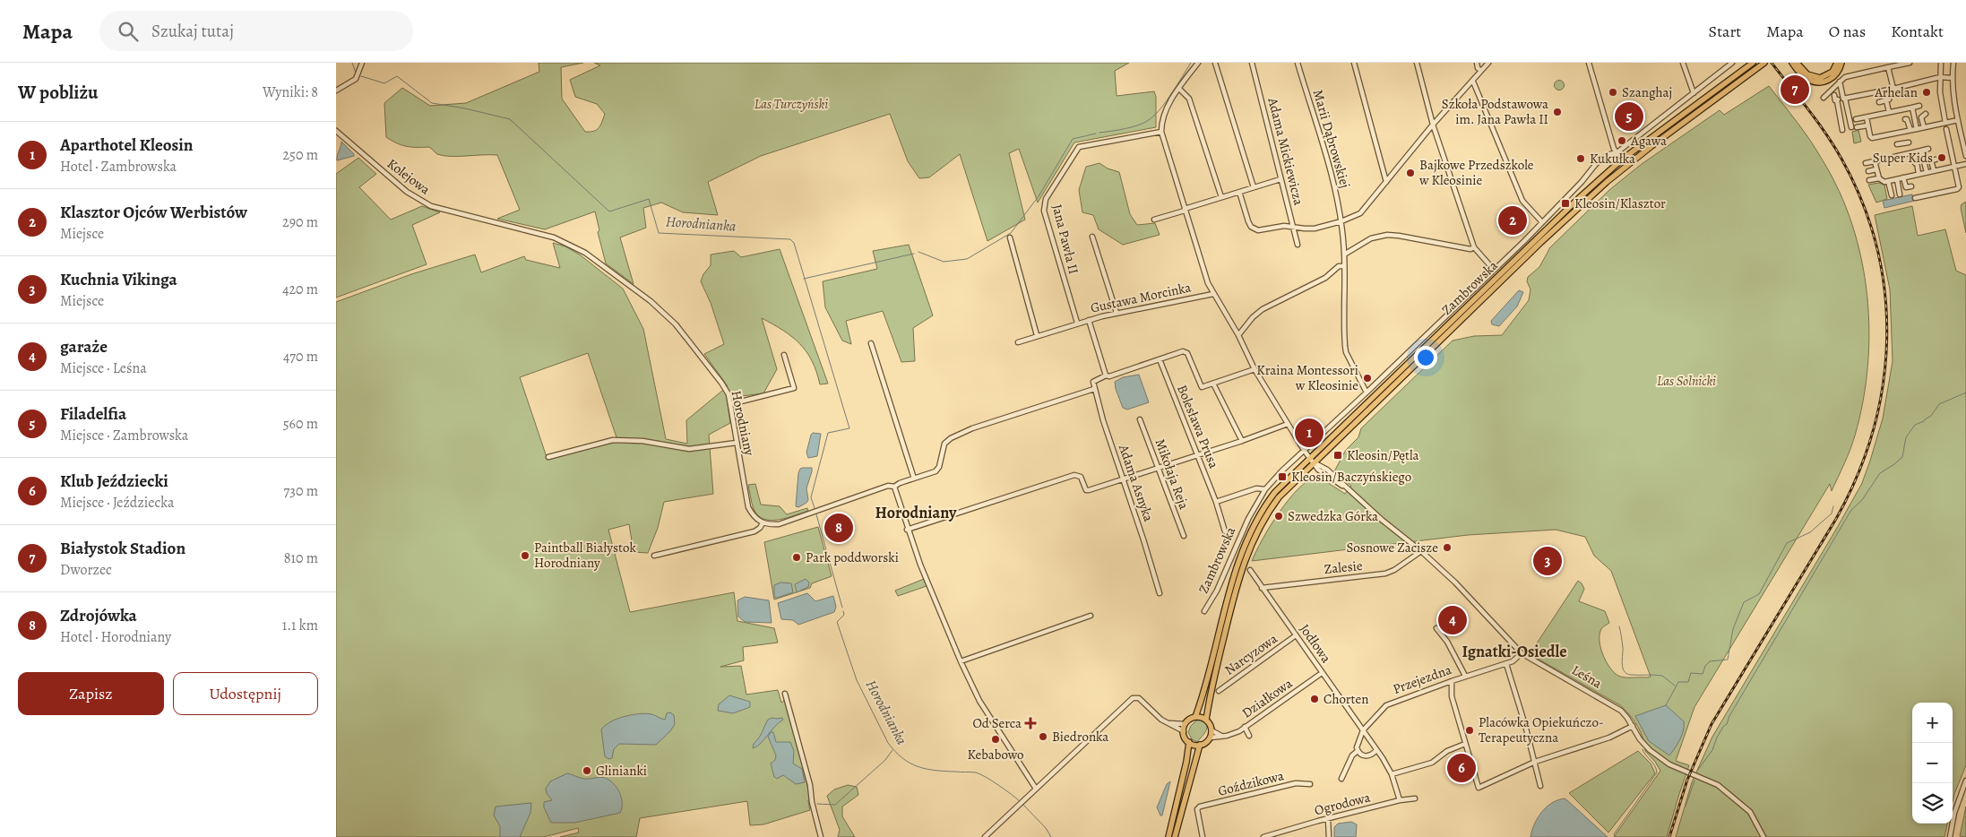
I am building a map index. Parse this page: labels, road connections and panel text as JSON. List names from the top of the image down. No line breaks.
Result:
{"streets":{"main road":["Zambrowska"],"street":["Marii Dąbrowskiej","Adama Mickiewicza","Kolejowa","Jana Pawła II","Gustawa Morcinka","Horodniany","Bolesława Prusa","Mikołaja Reja","Adama Asnyka","Zalesie","Jodłowa","Narcyzowa","Leśna","Przejezdna","Działkowa","Goździkowa","Ogrodowa"]},"crossings":[["Marii Dąbrowskiej","Zambrowska"],["Kolejowa","Horodniany"],["Jana Pawła II","Gustawa Morcinka"],["Jana Pawła II","Leśna"],["Zambrowska","Leśna"],["Gustawa Morcinka","Leśna"],["Zalesie","Jodłowa"],["Zalesie","Leśna"],["Jodłowa","Narcyzowa"],["Jodłowa","Przejezdna"],["Jodłowa","Działkowa"],["Leśna","Przejezdna"]],"districts":["Horodniany","Ignatki-Osiedle"],"water":["Horodnianka"],"parks":["Las Turczyński","Las Solnicki"],"places":{"other":["Szanghaj","Arhelan","Szkoła Podstawowa im. Jana Pawła II","Agawa","Super Kids","Kukułka","Bajkowe Przedszkole w Kleosinie","Kraina Montessori w Kleosinie","Szwedzka Górka","Sosnowe Zacisze","Paintball Białystok Horodniany","Park poddworski","Chorten","Placówka Opiekuńczo- Terapeutyczna","Biedronka","Kebabowo","Glinianki"],"transit":["Kleosin/Klasztor","Kleosin/Pętla","Kleosin/Baczyńskiego"],"health":["Od Serca"]},"page":{"header":"Mapa","search":"Szukaj tutaj","nav":["Start","Mapa","O nas","Kontakt"],"heading":["W pobliżu","Wyniki: 8"],"pins":["7","5","2","1","8","3","4","6"],"list":[{"mark":"1","name":"Aparthotel Kleosin","note":"Hotel · Zambrowska","value":"250 m"},{"mark":"2","name":"Klasztor Ojców Werbistów","note":"Miejsce","value":"290 m"},{"mark":"3","name":"Kuchnia Vikinga","note":"Miejsce","value":"420 m"},{"mark":"4","name":"garaże","note":"Miejsce · Leśna","value":"470 m"},{"mark":"5","name":"Filadelfia","note":"Miejsce · Zambrowska","value":"560 m"},{"mark":"6","name":"Klub Jeździecki","note":"Miejsce · Jeździecka","value":"730 m"},{"mark":"7","name":"Białystok Stadion","note":"Dworzec","value":"810 m"},{"mark":"8","name":"Zdrojówka","note":"Hotel · Horodniany","value":"1.1 km"}],"buttons":["Zapisz","Udostępnij"],"map_buttons":["+","−"]}}
